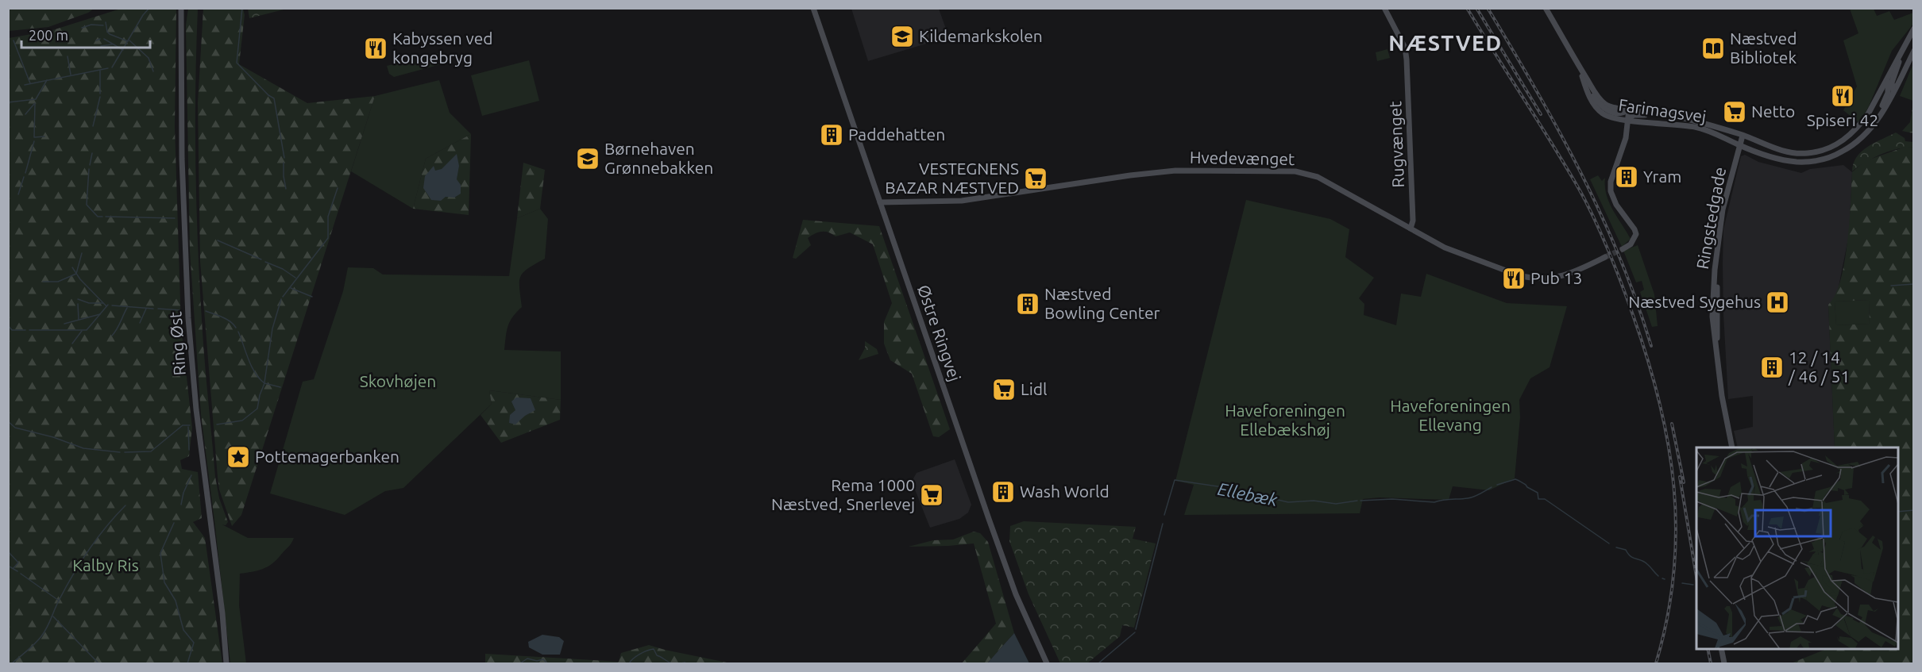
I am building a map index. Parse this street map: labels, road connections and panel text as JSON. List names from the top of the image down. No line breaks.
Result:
{"streets":{"street":["Farimagsvej","Rugvænget","Hvedevænget","Ringstedgade","Østre Ringvej","Ring Øst"]},"crossings":[["Farimagsvej","Ringstedgade"],["Rugvænget","Hvedevænget"],["Hvedevænget","Østre Ringvej"]],"districts":["NÆSTVED"],"water":["Ellebæk"],"parks":["Skovhøjen","Haveforeningen Ellevang","Haveforeningen Ellebækshøj","Kalby Ris"],"places":{"school or university":["Kildemarkskolen","Børnehaven Grønnebakken"],"restaurant":["Kabyssen ved kongebryg","Spiseri 42","Pub 13"],"library":["Næstved Bibliotek"],"supermarket":["Netto","VESTEGNENS BAZAR NÆSTVED","Lidl","Rema 1000 Næstved, Snerlevej"],"building":["Paddehatten","Yram","Næstved Bowling Center","12 / 14 / 46 / 51","Wash World"],"hospital":["Næstved Sygehus"],"place":["Pottemagerbanken"]},"scale_bar":"200 m"}
